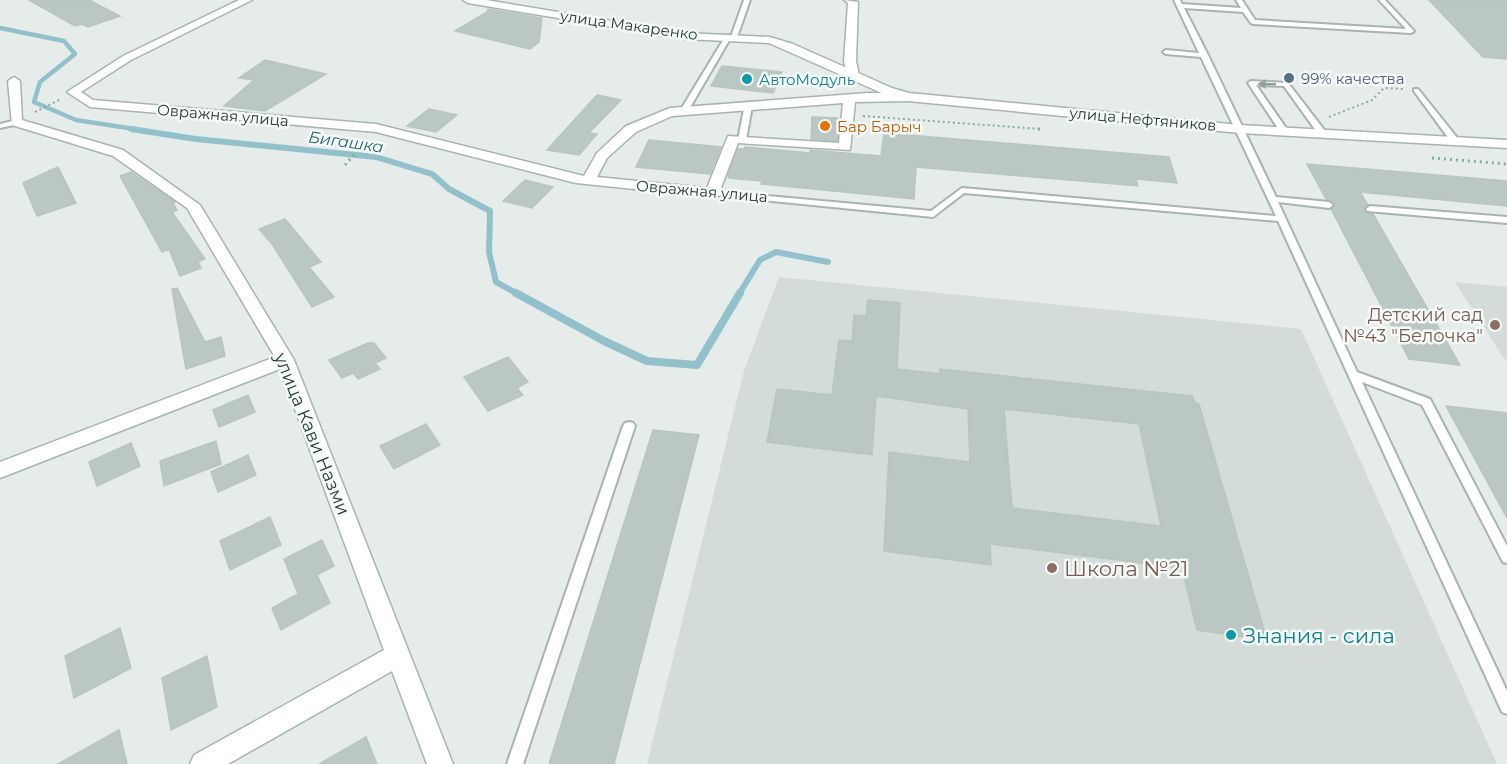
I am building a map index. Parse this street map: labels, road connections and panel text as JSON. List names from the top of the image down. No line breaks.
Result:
{"streets":{"street":["улица Макаренко","Овражная улица","улица Нефтяников","улица Кави Назми"]},"crossings":[["улица Макаренко","улица Нефтяников"]],"water":["Бигашка"],"places":["99% качества","АвтоМодуль","Бар Барыч","Детский сад №43 \"Белочка\"","Школа №21","Знания - сила"]}
